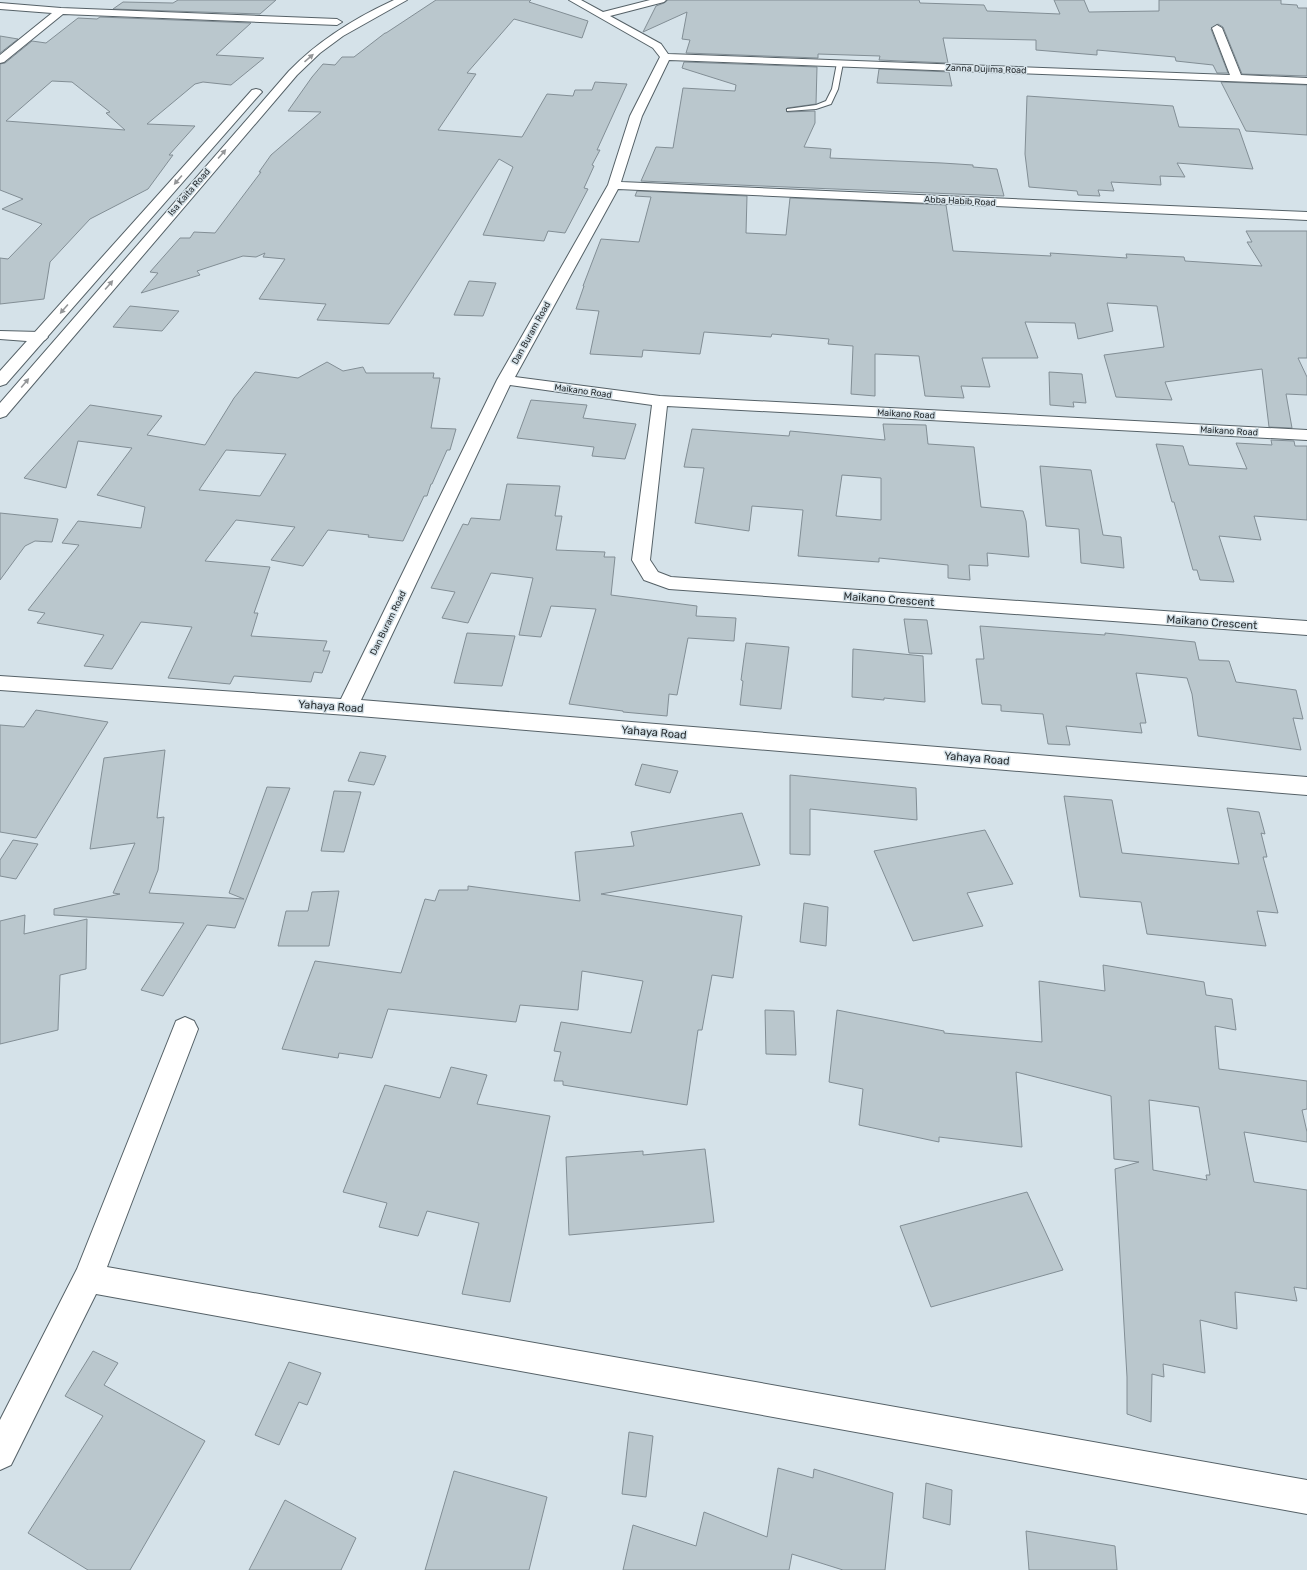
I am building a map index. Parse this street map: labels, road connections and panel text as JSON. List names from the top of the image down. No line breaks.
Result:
{"streets":{"street":["Zanna Dujima Road","Isa Kaita Road","Abba Habib Road","Dan Buram Road","Maikano Road","Maikano Crescent","Yahaya Road"]},"crossings":[["Zanna Dujima Road","Dan Buram Road"],["Abba Habib Road","Dan Buram Road"],["Dan Buram Road","Maikano Road"],["Dan Buram Road","Yahaya Road"],["Maikano Road","Maikano Crescent"]]}
